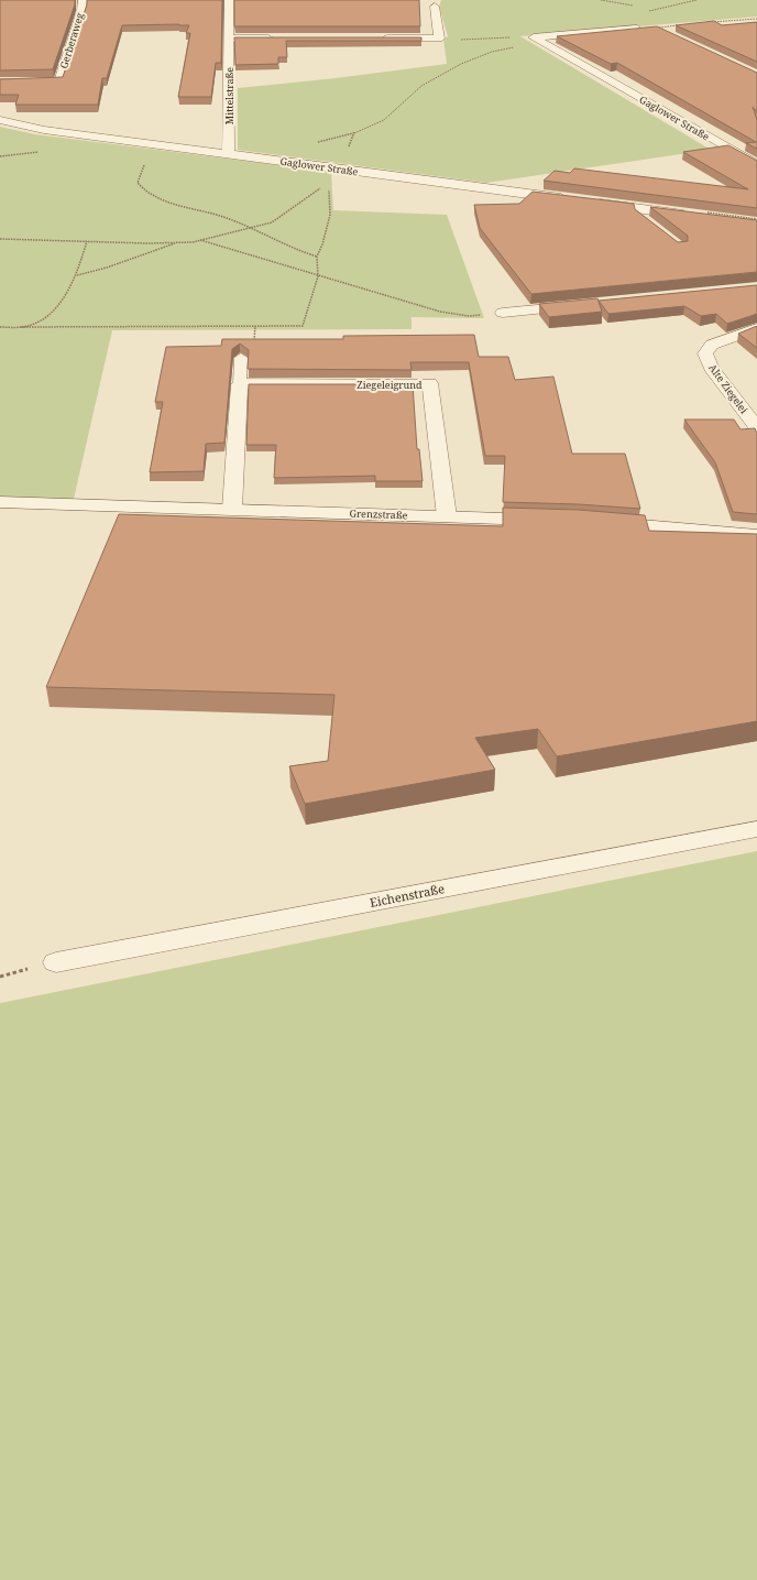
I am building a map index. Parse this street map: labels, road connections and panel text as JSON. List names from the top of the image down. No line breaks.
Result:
{"streets":{"street":["Gerberaweg","Mittelstraße","Gaglower Straße","Ziegeleigrund","Alte Ziegelei","Grenzstraße","Eichenstraße"]},"crossings":[["Mittelstraße","Gaglower Straße"],["Ziegeleigrund","Grenzstraße"]]}
